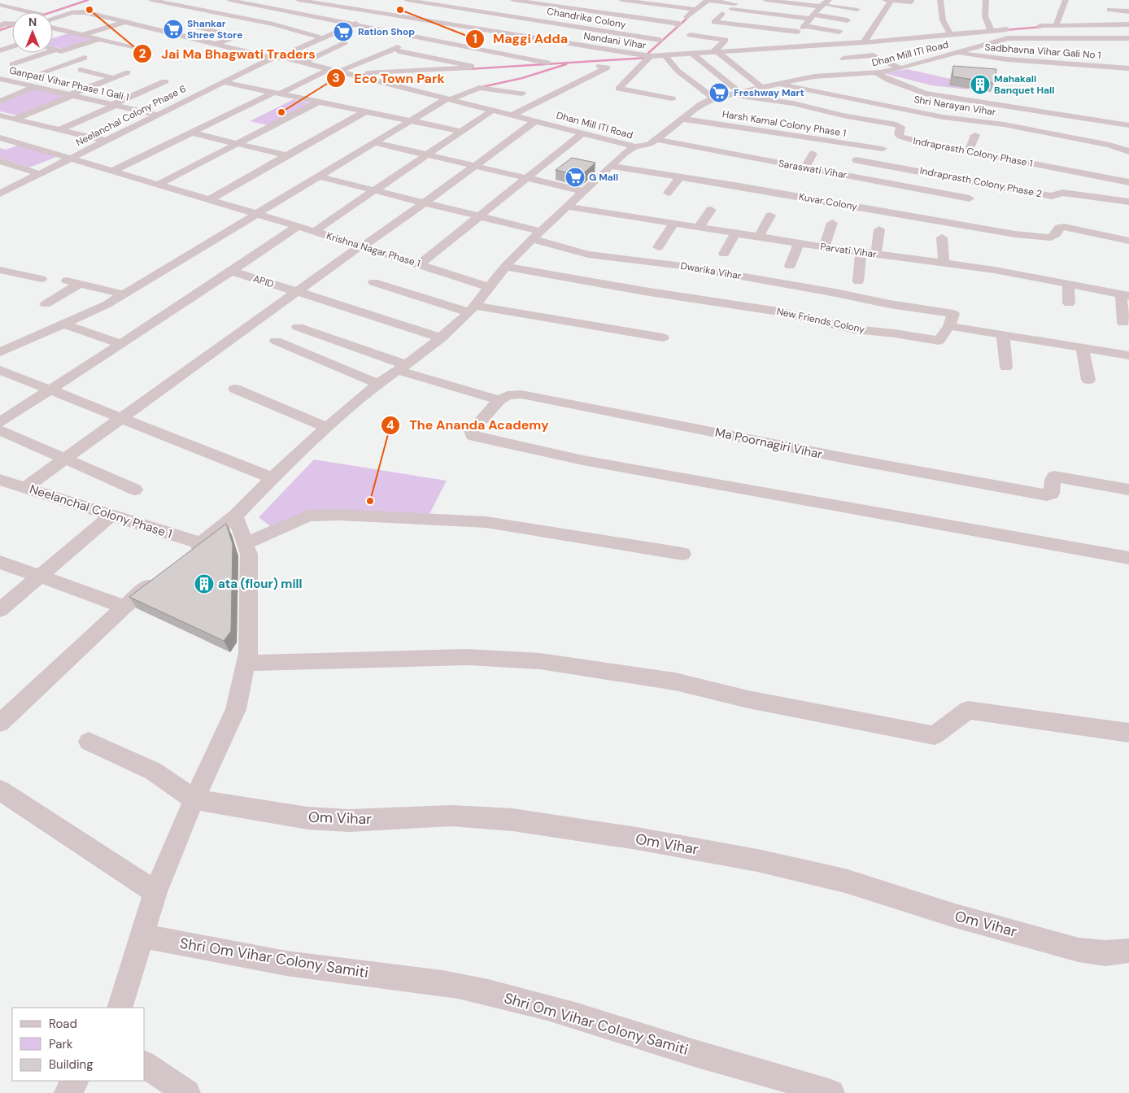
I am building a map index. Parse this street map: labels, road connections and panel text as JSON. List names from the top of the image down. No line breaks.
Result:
{"streets":{"street":["Chandrika Colony","Nandani Vihar","Sadbhavna Vihar Gali No 1","Dhan Mill ITI Road","Ganpati Vihar Phase 1 Gali 1","Shri Narayan Vihar","Neelanchal Colony Phase 6","Harsh Kamal Colony Phase 1","Indraprasth Colony Phase 1","Saraswati Vihar","Indraprasth Colony Phase 2","Kuvar Colony","Krishna Nagar Phase 1","Parvati Vihar","Dwarika Vihar","APID","New Friends Colony","Ma Poornagiri Vihar","Neelanchal Colony Phase 1","Om Vihar","Shri Om Vihar Colony Samiti"]},"crossings":[["Sadbhavna Vihar Gali No 1","Dhan Mill ITI Road"],["Dhan Mill ITI Road","Shri Narayan Vihar"],["Dhan Mill ITI Road","Harsh Kamal Colony Phase 1"],["Dhan Mill ITI Road","Indraprasth Colony Phase 1"],["Dhan Mill ITI Road","Saraswati Vihar"],["Ganpati Vihar Phase 1 Gali 1","Neelanchal Colony Phase 6"],["Neelanchal Colony Phase 6","Krishna Nagar Phase 1"],["Dwarika Vihar","New Friends Colony"]],"places":{"other":["Jai Ma Bhagwati Traders","Maggi Adda","Eco Town Park","The Ananda Academy"],"supermarket":["Shankar Shree Store","Ration Shop","Freshway Mart","G Mall"],"building":["Mahakali Banquet Hall","ata (flour) mill"]},"legend":["Road","Park","Building"],"north":"top"}
